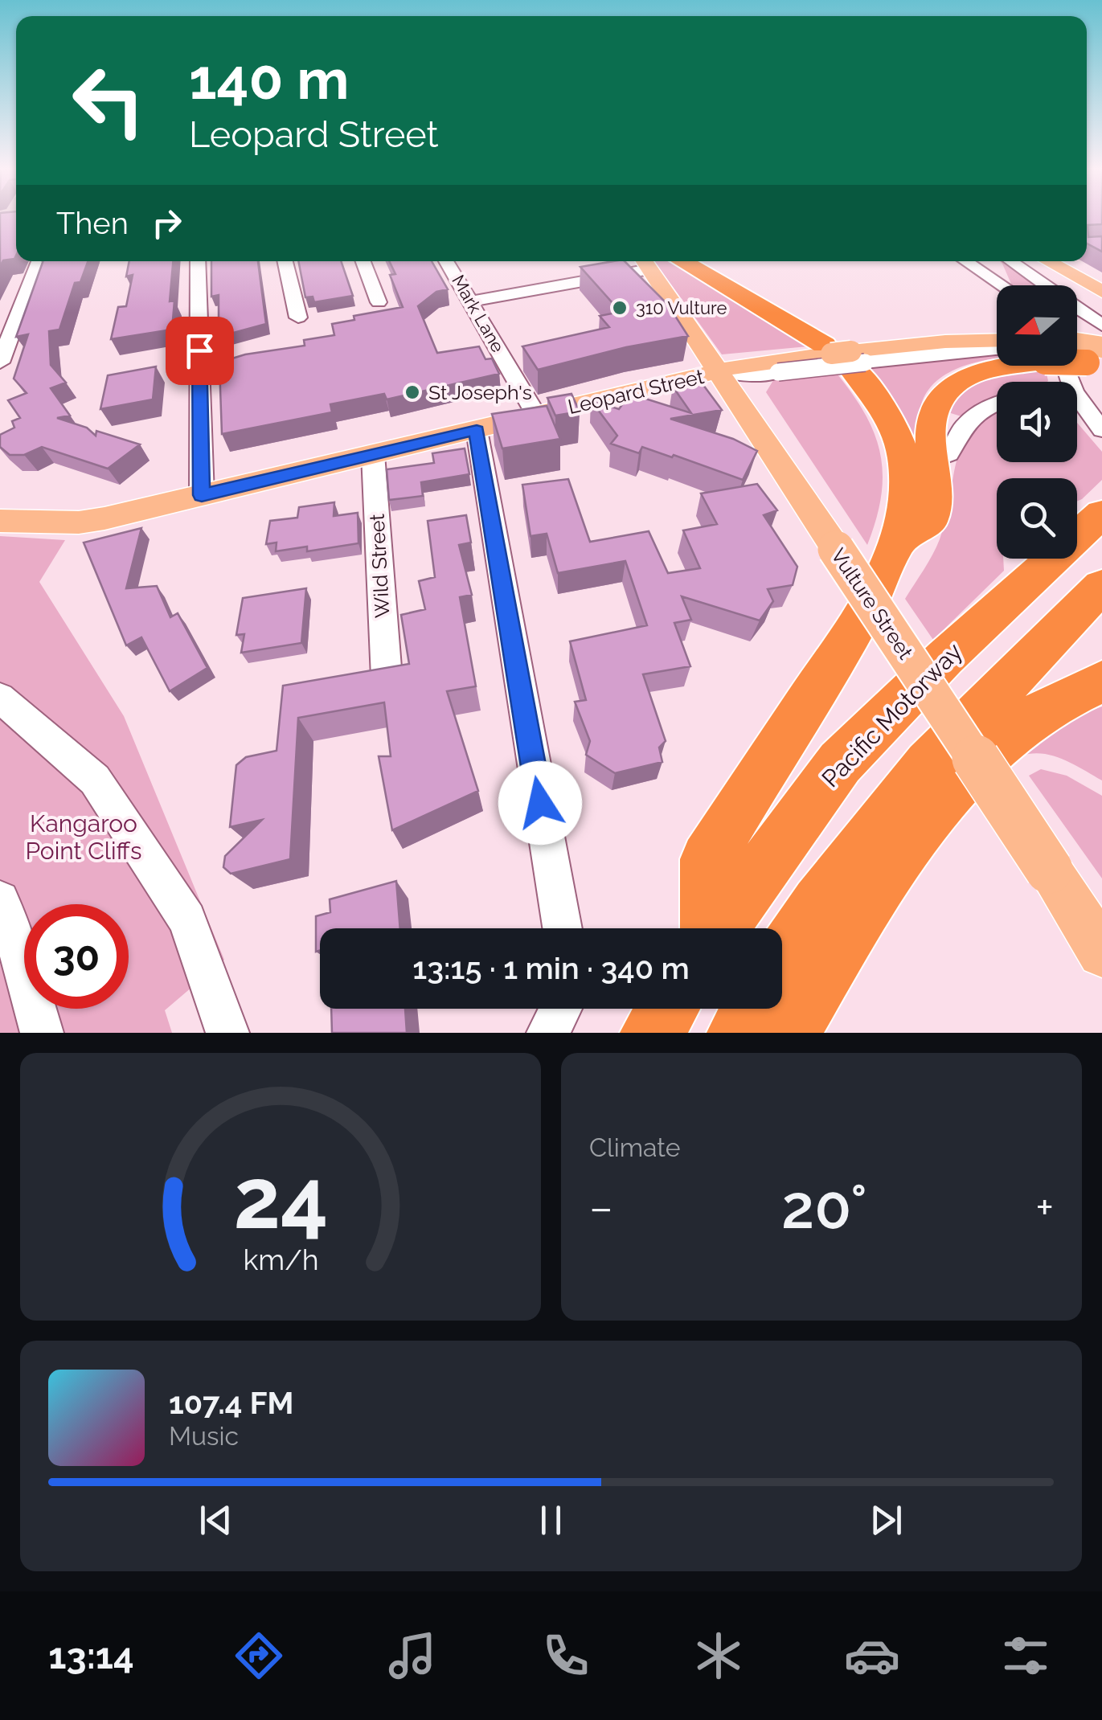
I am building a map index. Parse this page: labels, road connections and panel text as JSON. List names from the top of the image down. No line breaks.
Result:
{"streets":{"highway":["Pacific Motorway"],"main road":["Leopard Street","Vulture Street"],"street":["Mark Lane","Wild Street"]},"crossings":[["Mark Lane","Leopard Street"],["Leopard Street","Wild Street"],["Leopard Street","Vulture Street"]],"parks":["Kangaroo Point Cliffs"],"places":["310 Vulture","St Joseph's"],"north":"left","page":{"turn":["140 m","Leopard Street"],"then":"Then","limit":"30","trip":"13:15 · 1 min · 340 m","tile":"Climate","heat":["−","20°","+"],"song":["107.4 FM","Music"],"tabs":"13:14","gauge":["24","km/h"]}}
